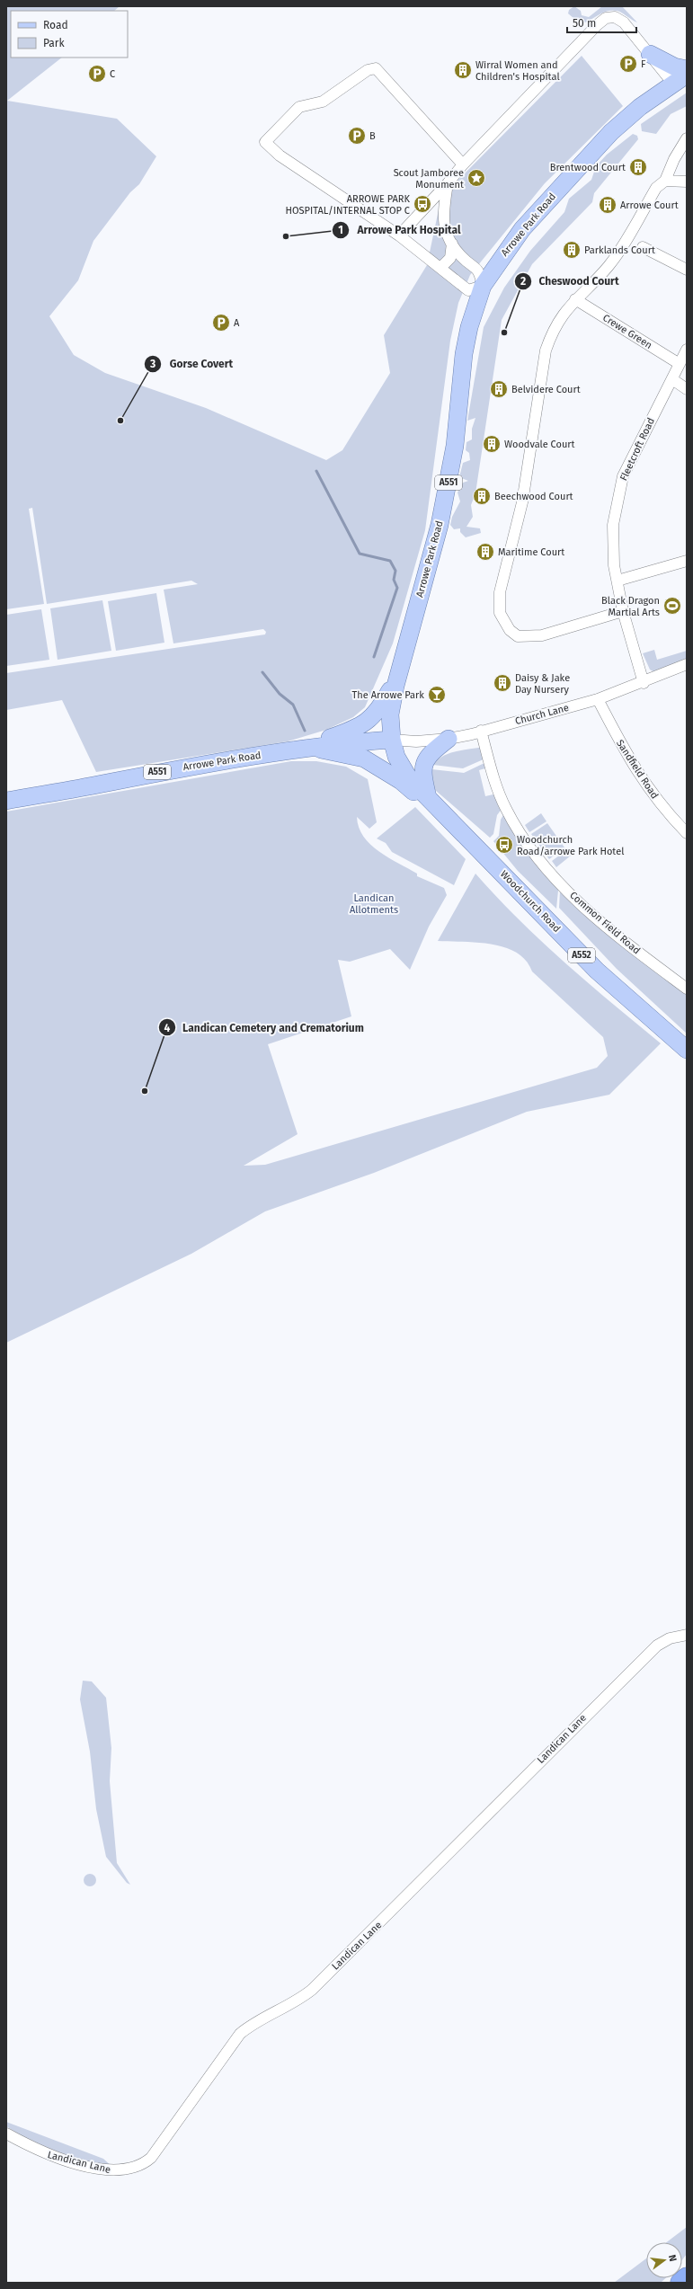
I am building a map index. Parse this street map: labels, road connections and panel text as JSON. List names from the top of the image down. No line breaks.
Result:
{"streets":{"main road":["Arrowe Park Road","A551","Woodchurch Road","A552"],"street":["Crewe Green","Fleetcroft Road","Church Lane","Sandfield Road","Common Field Road","Landican Lane"]},"crossings":[["Arrowe Park Road","Church Lane"],["Arrowe Park Road","Woodchurch Road"],["Crewe Green","Fleetcroft Road"],["Fleetcroft Road","Church Lane"],["Church Lane","Sandfield Road"],["Church Lane","Woodchurch Road"],["Church Lane","Common Field Road"]],"parks":["Landican Allotments"],"places":{"parking":["F","C","B","A"],"building":["Wirral Women and Children's Hospital","Brentwood Court","Arrowe Court","Parklands Court","Belvidere Court","Woodvale Court","Beechwood Court","Maritime Court","Daisy & Jake Day Nursery"],"place":["Scout Jamboree Monument"],"bus stop":["ARROWE PARK HOSPITAL/INTERNAL STOP C","Woodchurch Road/arrowe Park Hotel"],"other":["Arrowe Park Hospital","Cheswood Court","Gorse Covert","Landican Cemetery and Crematorium"],"sports":["Black Dragon Martial Arts"],"bar":["The Arrowe Park"]},"legend":["Road","Park"],"scale_bar":"50 m","north":"right"}
